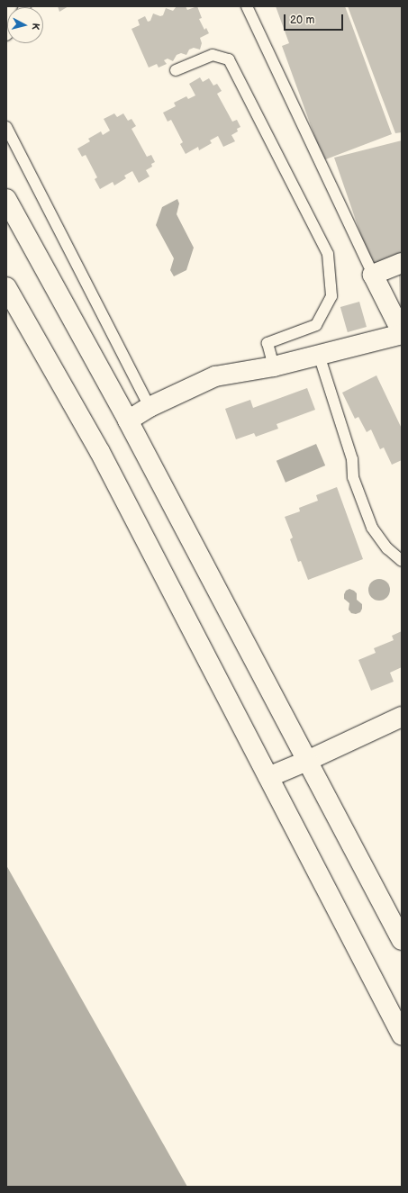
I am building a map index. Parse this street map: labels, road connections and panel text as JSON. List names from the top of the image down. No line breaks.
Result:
{"scale_bar":"20 m","north":"right"}
